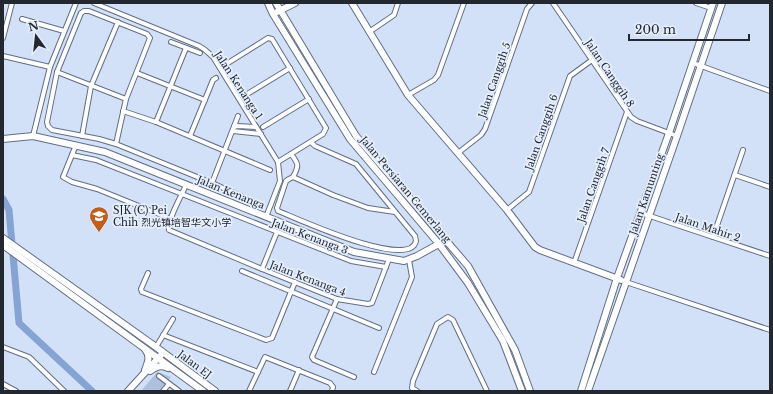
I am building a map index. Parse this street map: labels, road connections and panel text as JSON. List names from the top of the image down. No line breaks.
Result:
{"streets":{"street":["Jalan Canggih 8","Jalan Canggih 5","Jalan Kenanga 1","Jalan Canggih 6","Jalan Canggih 7","Jalan Persiaran Cemerlang","Jalan Kenanga","Jalan Kamunting","Jalan Mahir 2","Jalan Kenanga 3","Jalan Kenanga 4","Jalan EJ"]},"crossings":[["Jalan Canggih 8","Jalan Canggih 6"],["Jalan Canggih 8","Jalan Canggih 7"],["Jalan Canggih 8","Jalan Kamunting"],["Jalan Kenanga 1","Jalan Kenanga"],["Jalan Kenanga","Jalan Kenanga 4"],["Jalan Kamunting","Jalan Mahir 2"],["Jalan Kenanga 3","Jalan Kenanga 4"]],"places":{"school or university":["SJK (C) Pei Chih 烈光镇培智华文小学"]},"scale_bar":"200 m","north":"top"}
